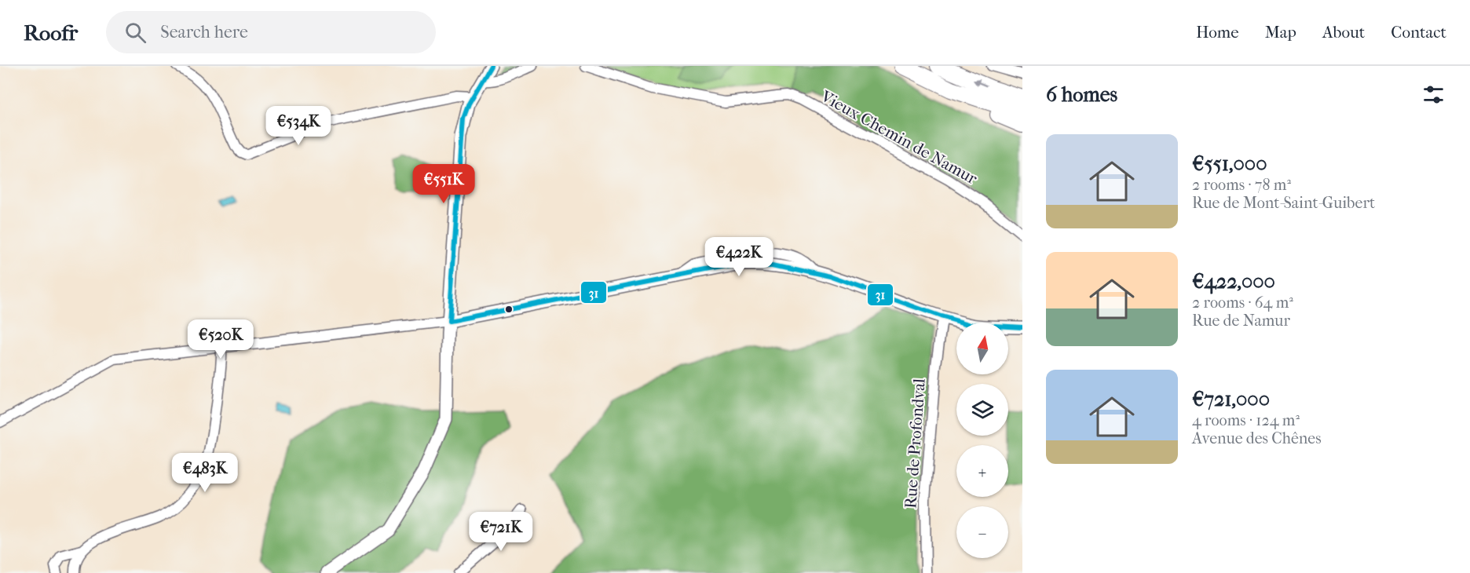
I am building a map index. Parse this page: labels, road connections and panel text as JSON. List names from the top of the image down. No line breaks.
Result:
{"streets":{"street":["Vieux Chemin de Namur","Rue de Profondval"]},"lines":["transit line 31"],"north":"top","page":{"header":"Roofr","search":"Search here","nav":["Home","Map","About","Contact"],"heading":"6 homes","price":["€534K","€551K","€422K","€520K","€483K","€721K"],"list":[{"name":"€551,000","note":"2 rooms · 78 m² · Rue de Mont-Saint-Guibert"},{"name":"€422,000","note":"2 rooms · 64 m² · Rue de Namur"},{"name":"€721,000","note":"4 rooms · 124 m² · Avenue des Chênes"}],"map_buttons":["+","−"]}}
